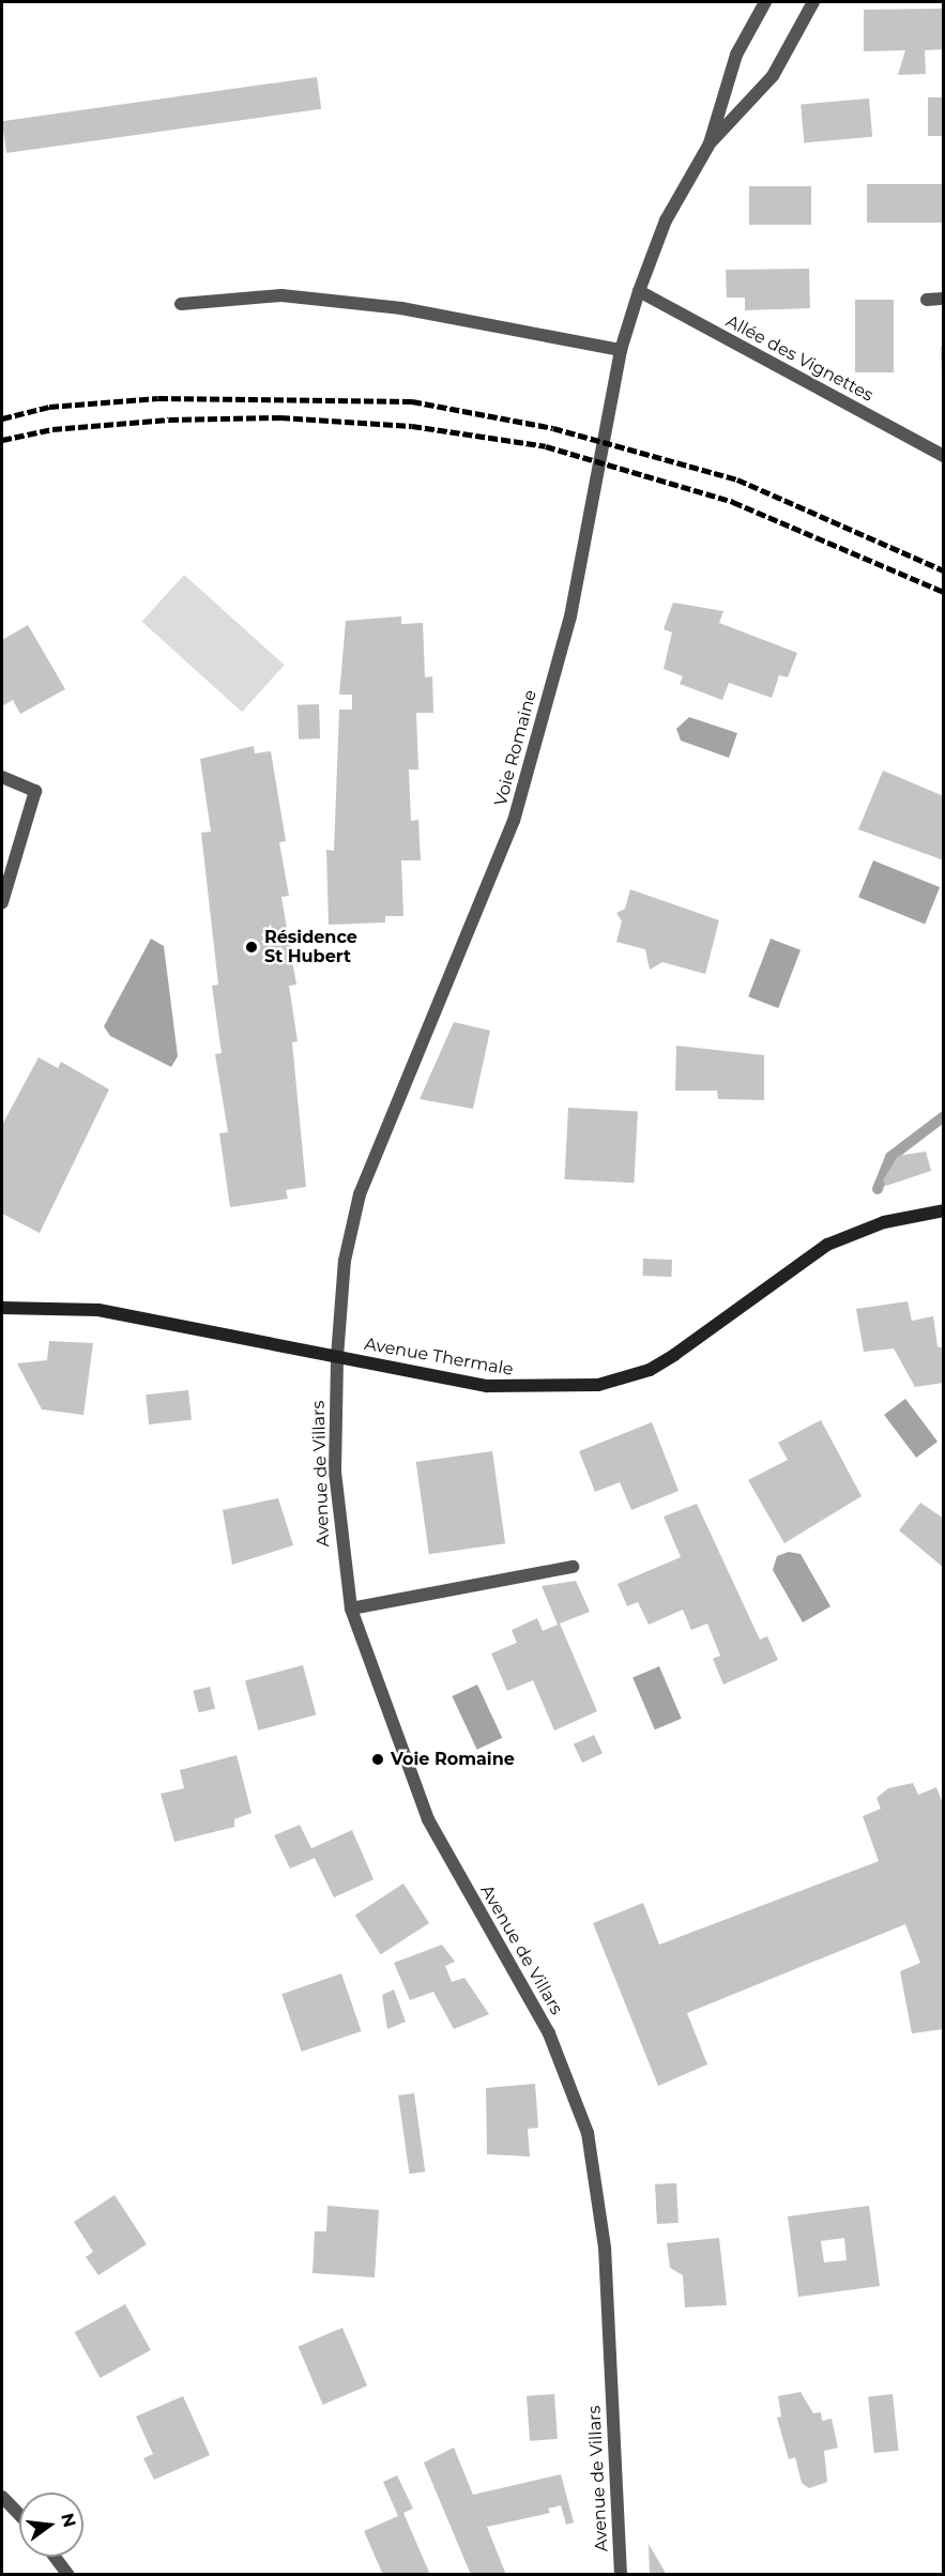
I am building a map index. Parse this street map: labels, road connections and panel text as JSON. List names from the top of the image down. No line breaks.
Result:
{"streets":{"main road":["Avenue Thermale"],"street":["Allée des Vignettes","Voie Romaine","Avenue de Villars"]},"crossings":[["Allée des Vignettes","Voie Romaine"],["Voie Romaine","Avenue Thermale"],["Voie Romaine","Avenue de Villars"],["Avenue Thermale","Avenue de Villars"]],"places":["Résidence St Hubert","Voie Romaine"],"north":"right"}
